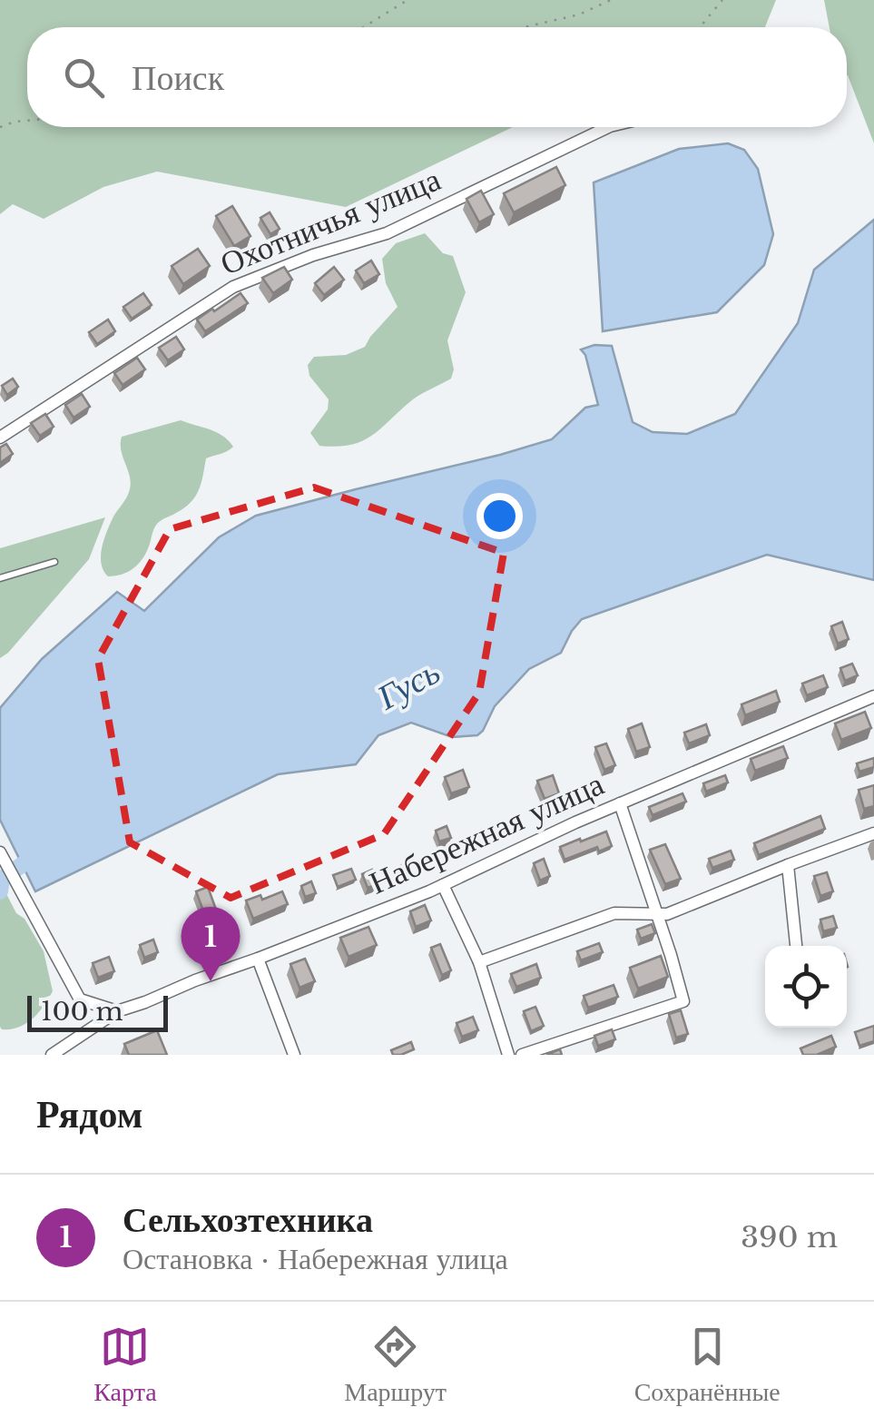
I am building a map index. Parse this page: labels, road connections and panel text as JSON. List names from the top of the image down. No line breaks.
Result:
{"streets":{"street":["Охотничья улица","Набережная улица"]},"water":["Гусь"],"scale_bar":"100 m","page":{"search":"Поиск","pins":"1","scale":"100 m","heading":"Рядом","list":[{"mark":"1","name":"Сельхозтехника","note":"Остановка · Набережная улица","value":"390 m"}],"nav":["Карта","Маршрут","Сохранённые"]}}
